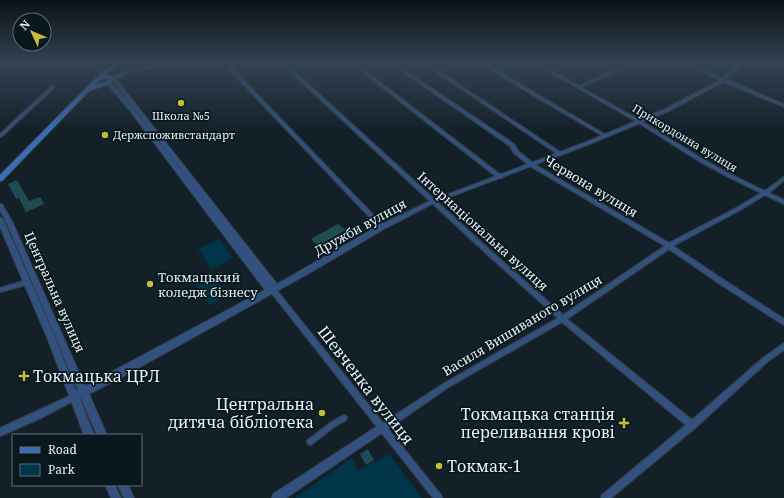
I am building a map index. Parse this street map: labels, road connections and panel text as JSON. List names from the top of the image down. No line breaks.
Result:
{"streets":{"street":["Прикордонна вулиця","Червона вулиця","Дружби вулиця","Інтернаціональна вулиця","Центральна вулиця","Василя Вишиваного вулиця","Шевченка вулиця"]},"crossings":[["Прикордонна вулиця","Дружби вулиця"],["Прикордонна вулиця","Василя Вишиваного вулиця"],["Червона вулиця","Дружби вулиця"],["Червона вулиця","Василя Вишиваного вулиця"],["Дружби вулиця","Інтернаціональна вулиця"],["Дружби вулиця","Центральна вулиця"],["Дружби вулиця","Шевченка вулиця"],["Інтернаціональна вулиця","Василя Вишиваного вулиця"],["Василя Вишиваного вулиця","Шевченка вулиця"]],"places":{"other":["Школа №5","Держспоживстандарт","Токмацький коледж бізнесу","Центральна дитяча бібліотека","Токмак-1"],"health":["Токмацька ЦРЛ","Токмацька станція переливання крові"]},"legend":["Road","Park"],"north":"top left"}
